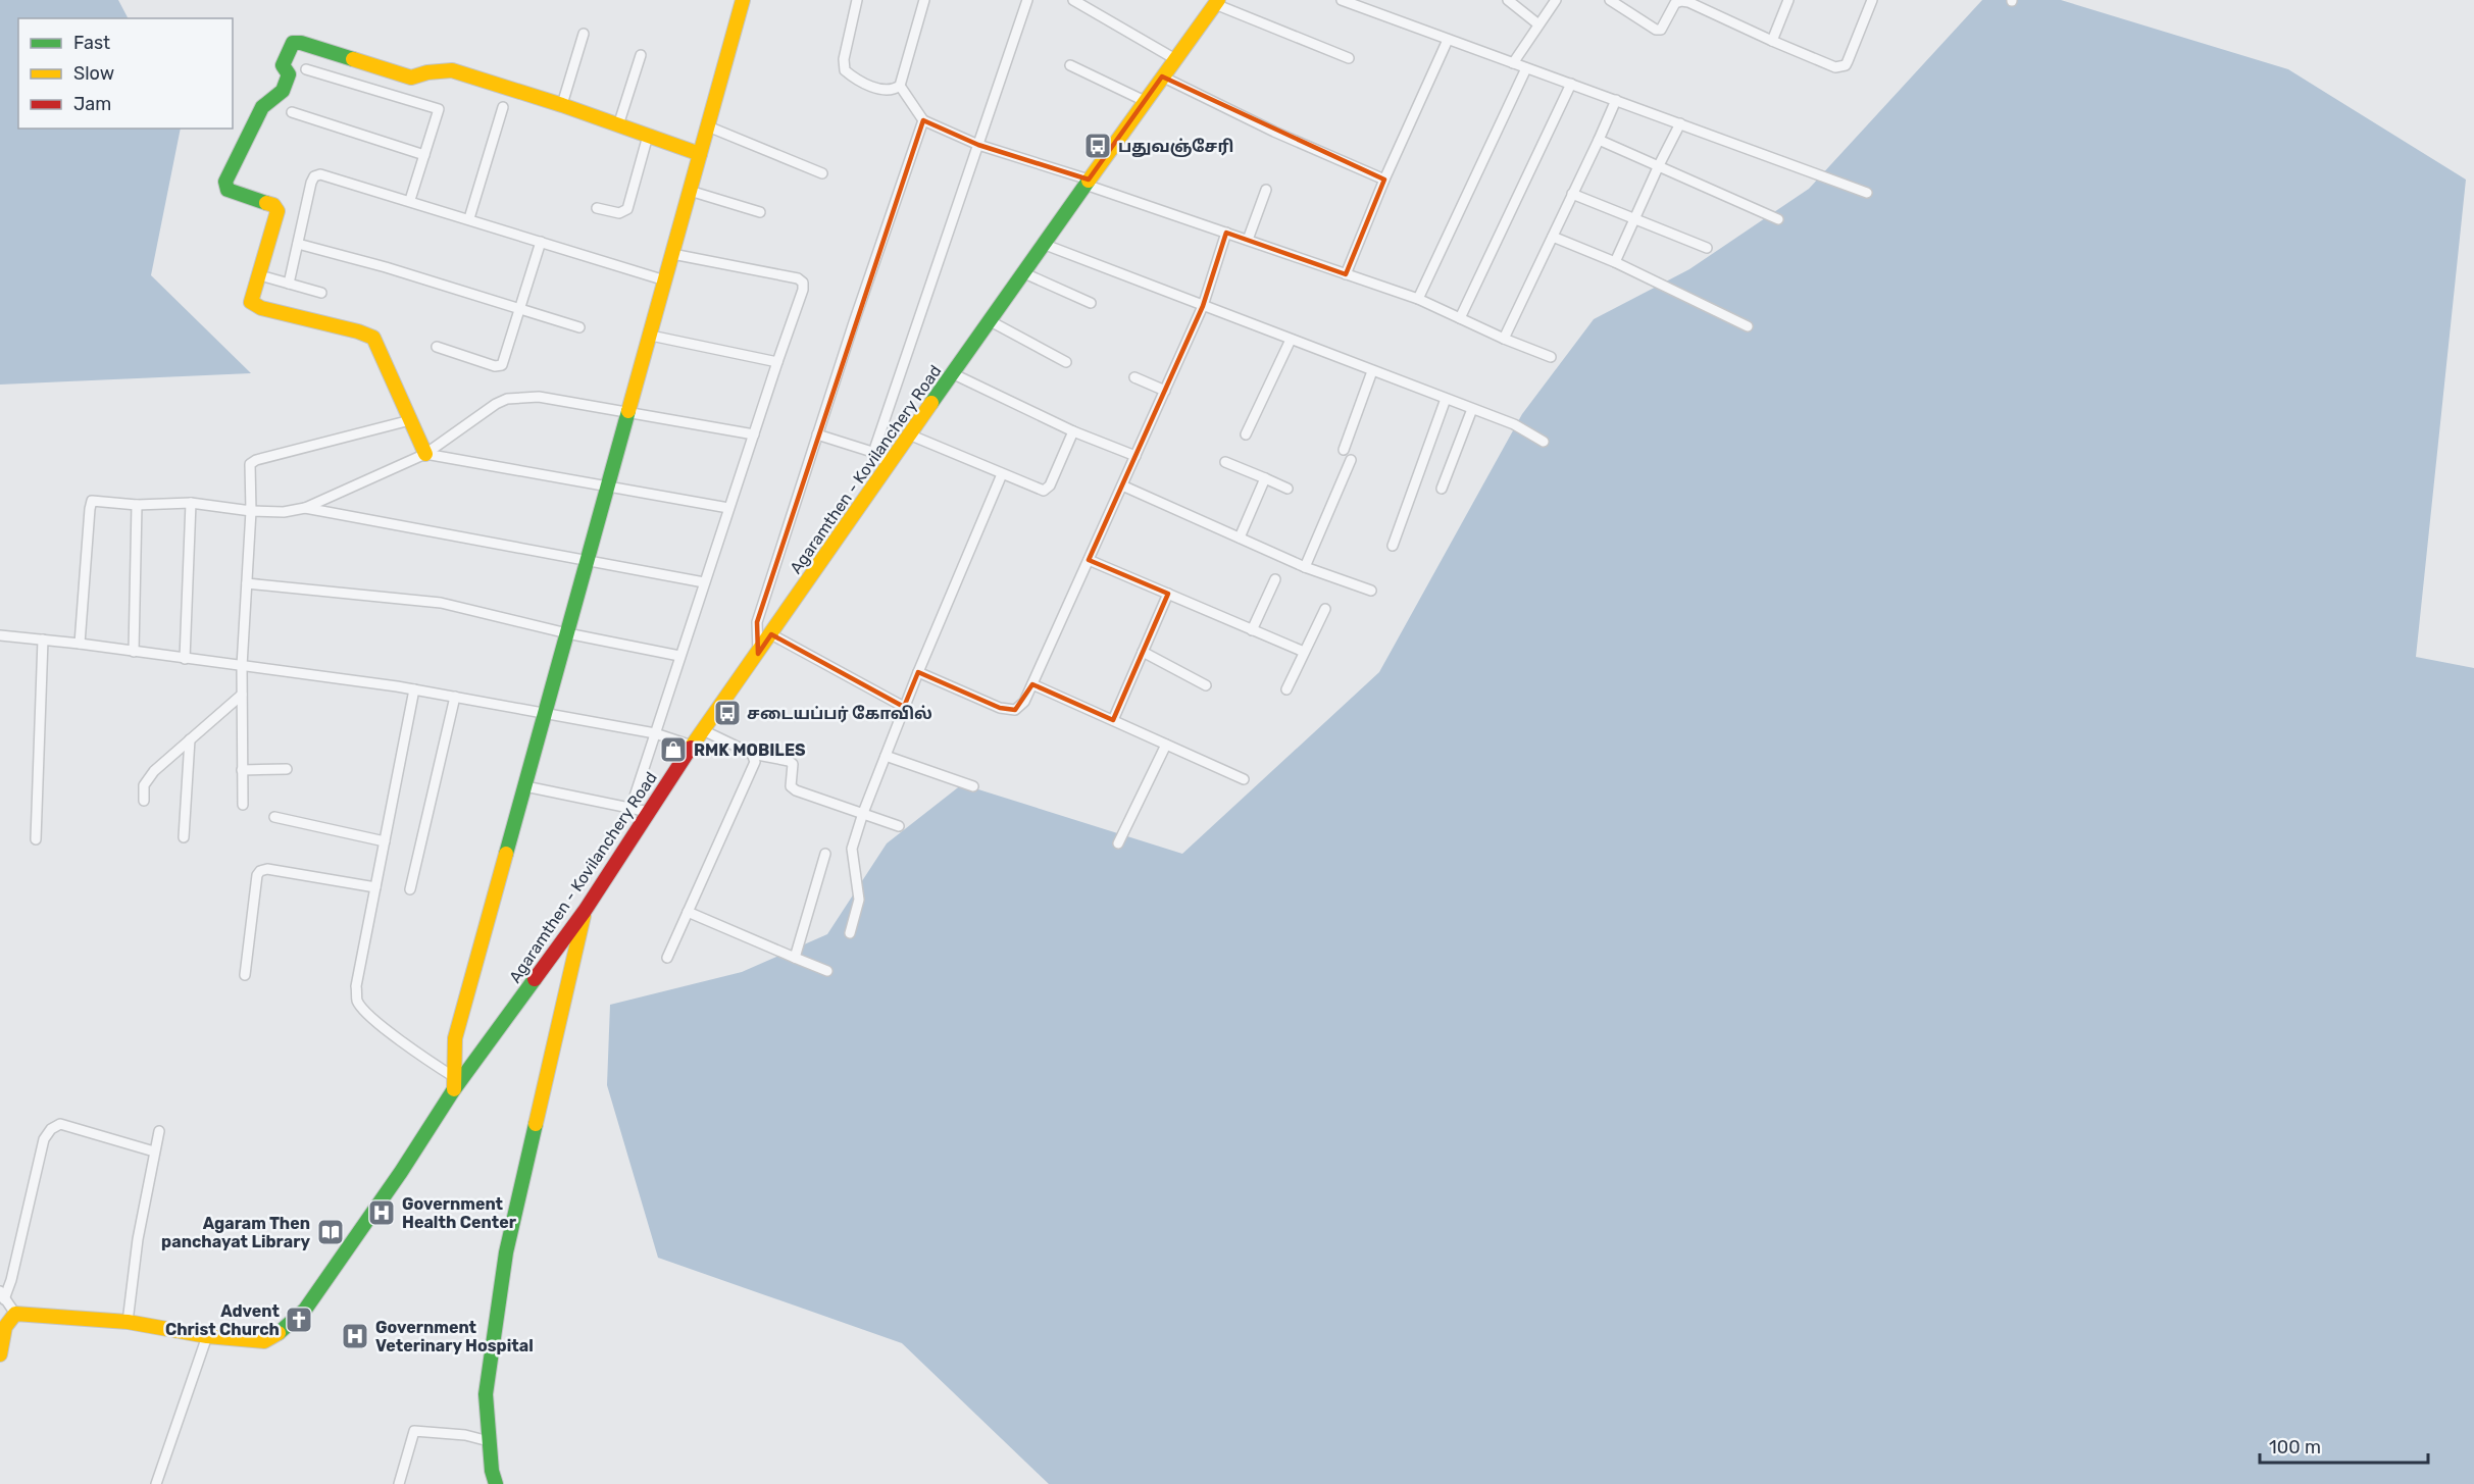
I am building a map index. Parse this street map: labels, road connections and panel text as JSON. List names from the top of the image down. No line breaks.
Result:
{"streets":{"street":["Agaramthen - Kovilanchery Road"]},"places":{"bus stop":["பதுவஞ்சேரி","சடையப்பர் கோவில்"],"shop":["RMK MOBILES"],"hospital":["Government Health Center","Government Veterinary Hospital"],"library":["Agaram Then panchayat Library"],"church":["Advent Christ Church"]},"legend":["Fast","Slow","Jam"],"scale_bar":"100 m"}
